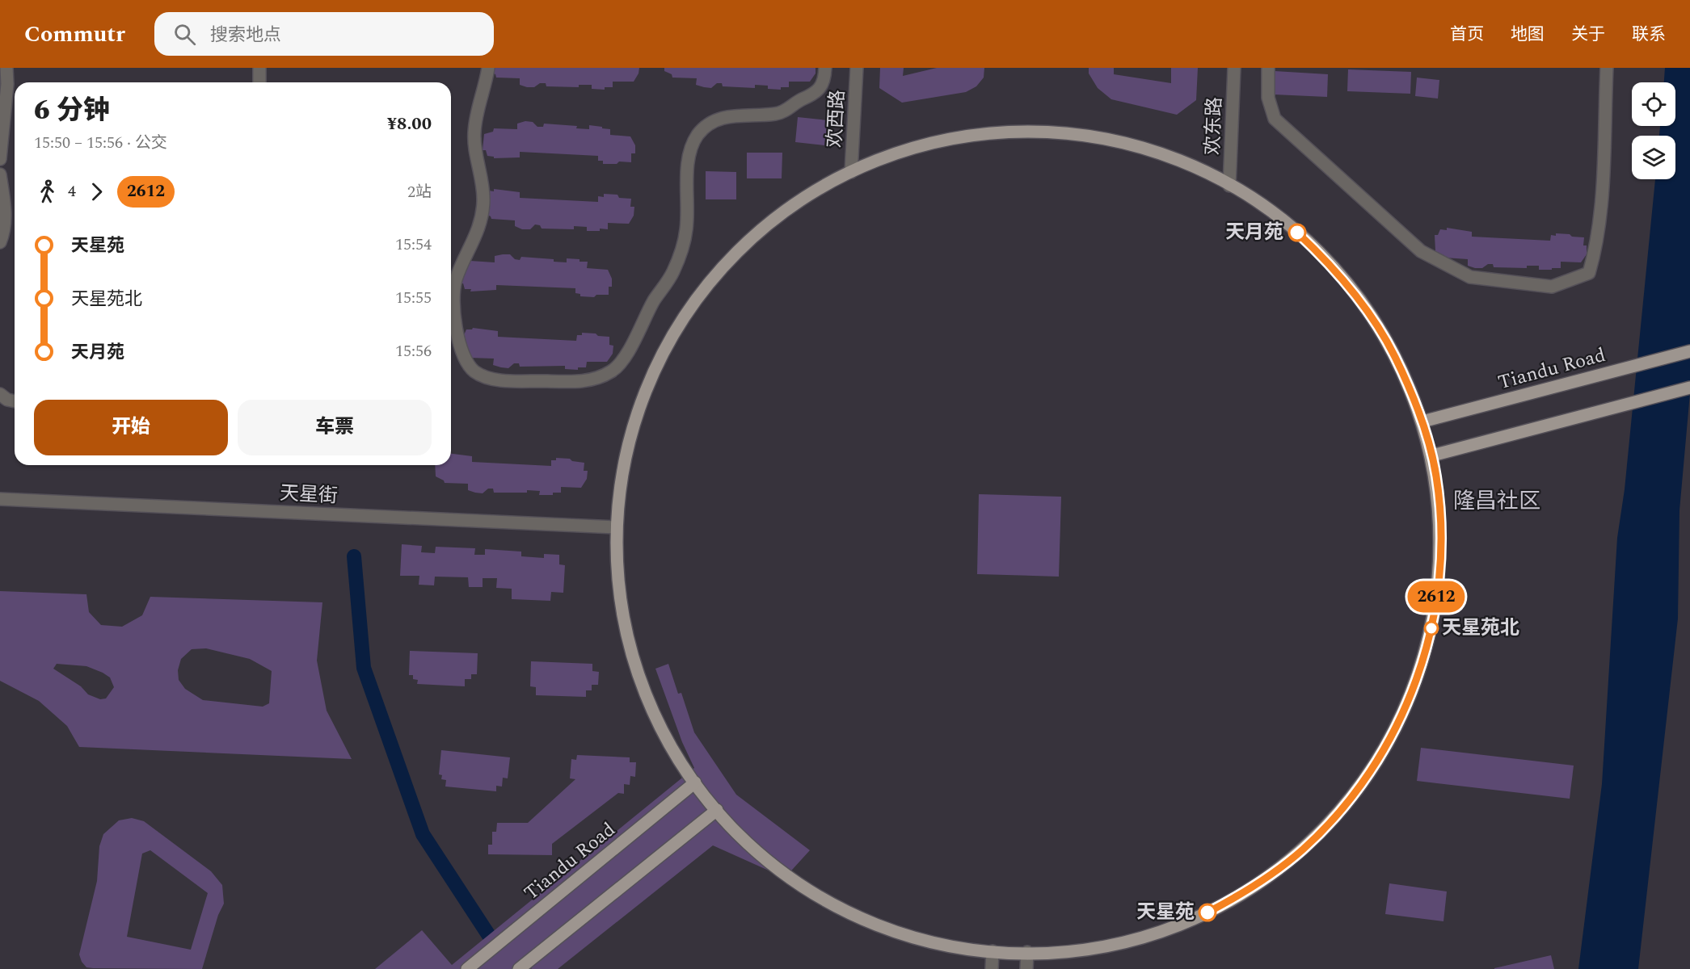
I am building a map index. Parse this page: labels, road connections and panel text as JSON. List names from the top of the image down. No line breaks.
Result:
{"streets":{"main road":["Tiandu Road"],"street":["欢西路","欢东路","天星街"]},"districts":["隆昌社区"],"places":["天月苑","天星苑北","天星苑"],"lines":["bus line 2612"],"page":{"header":"Commutr","search":"搜索地点","nav":["首页","地图","关于","联系"],"on_map":"2612","heading":["6 分钟","15:50 – 15:56 · 公交","¥8.00"],"legs":["4","2612","2站"],"list":[{"name":"天星苑","value":"15:54"},{"name":"天星苑北","value":"15:55"},{"name":"天月苑","value":"15:56"}],"buttons":["开始","车票"]}}
